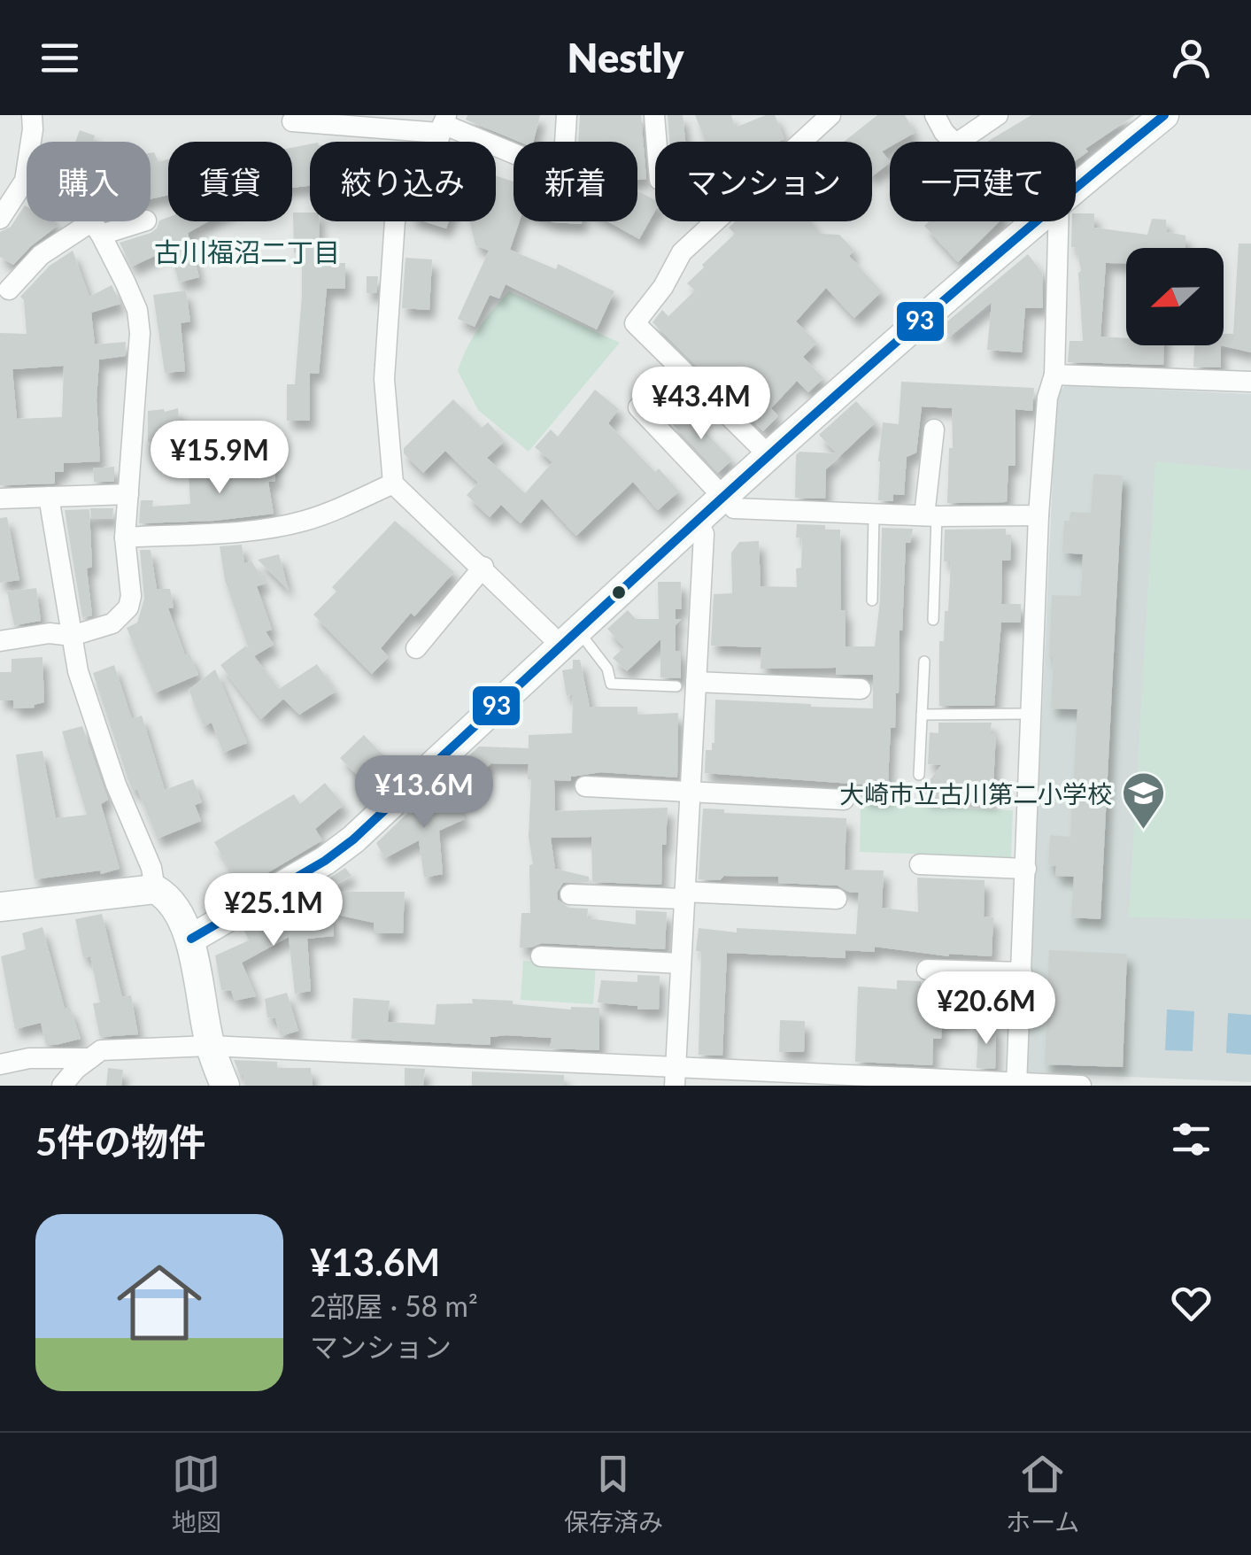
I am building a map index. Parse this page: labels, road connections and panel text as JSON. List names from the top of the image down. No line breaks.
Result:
{"districts":["古川福沼二丁目"],"places":{"school or university":["大崎市立古川第二小学校"]},"lines":["transit line 93"],"north":"left","page":{"header":"Nestly","chip":["購入","賃貸","絞り込み","新着","マンション","一戸建て"],"price":["¥43.4M","¥15.9M","¥13.6M","¥25.1M","¥20.6M"],"heading":"5件の物件","list":[{"name":"¥13.6M","note":"2部屋 · 58 m² · マンション"}],"tabs":["地図","保存済み","ホーム"]}}
